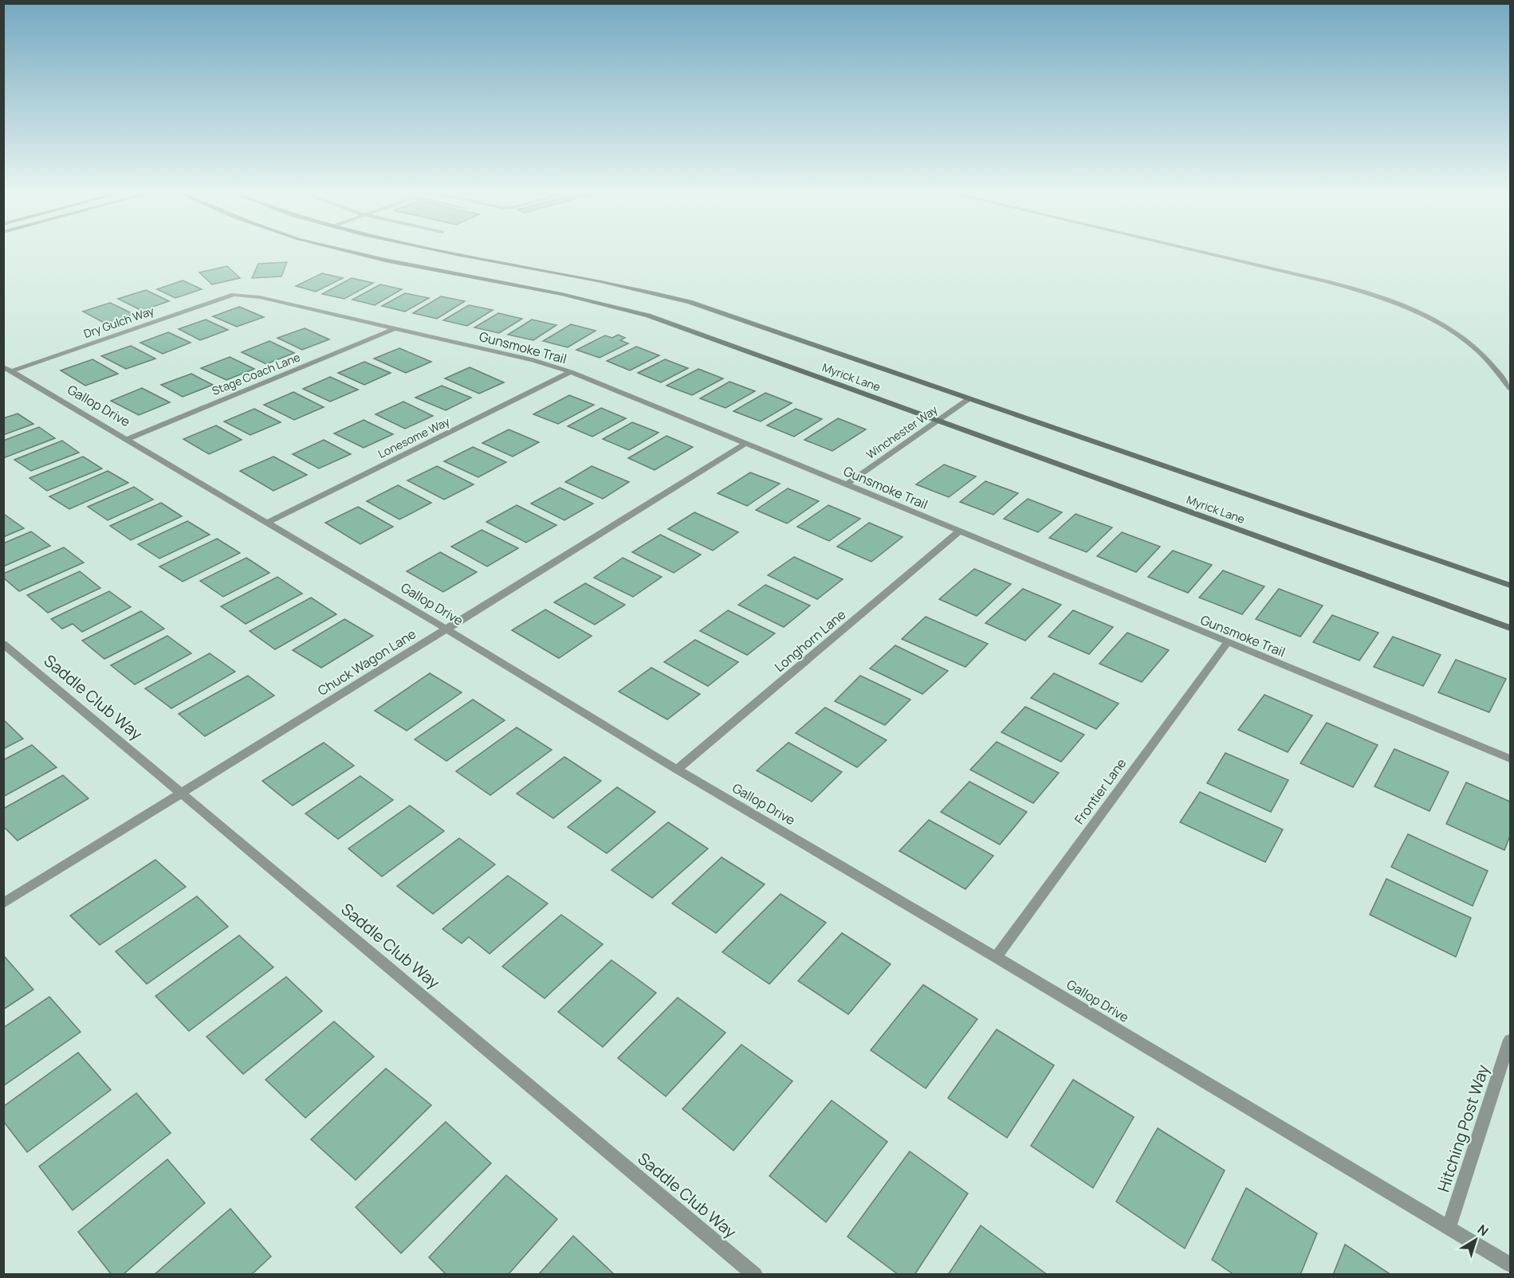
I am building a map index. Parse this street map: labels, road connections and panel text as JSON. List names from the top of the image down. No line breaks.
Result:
{"streets":{"street":["Dry Gulch Way","Gunsmoke Trail","Stage Coach Lane","Myrick Lane","Gallop Drive","Winchester Way","Lonesome Way","Longhorn Lane","Chuck Wagon Lane","Saddle Club Way","Frontier Lane","Hitching Post Way"]},"crossings":[["Dry Gulch Way","Gunsmoke Trail"],["Dry Gulch Way","Gallop Drive"],["Gunsmoke Trail","Stage Coach Lane"],["Gunsmoke Trail","Winchester Way"],["Gunsmoke Trail","Lonesome Way"],["Gunsmoke Trail","Longhorn Lane"],["Gunsmoke Trail","Chuck Wagon Lane"],["Gunsmoke Trail","Frontier Lane"],["Stage Coach Lane","Gallop Drive"],["Myrick Lane","Winchester Way"],["Gallop Drive","Lonesome Way"],["Gallop Drive","Longhorn Lane"],["Gallop Drive","Chuck Wagon Lane"],["Gallop Drive","Frontier Lane"],["Gallop Drive","Hitching Post Way"],["Chuck Wagon Lane","Saddle Club Way"]],"north":"top right"}
